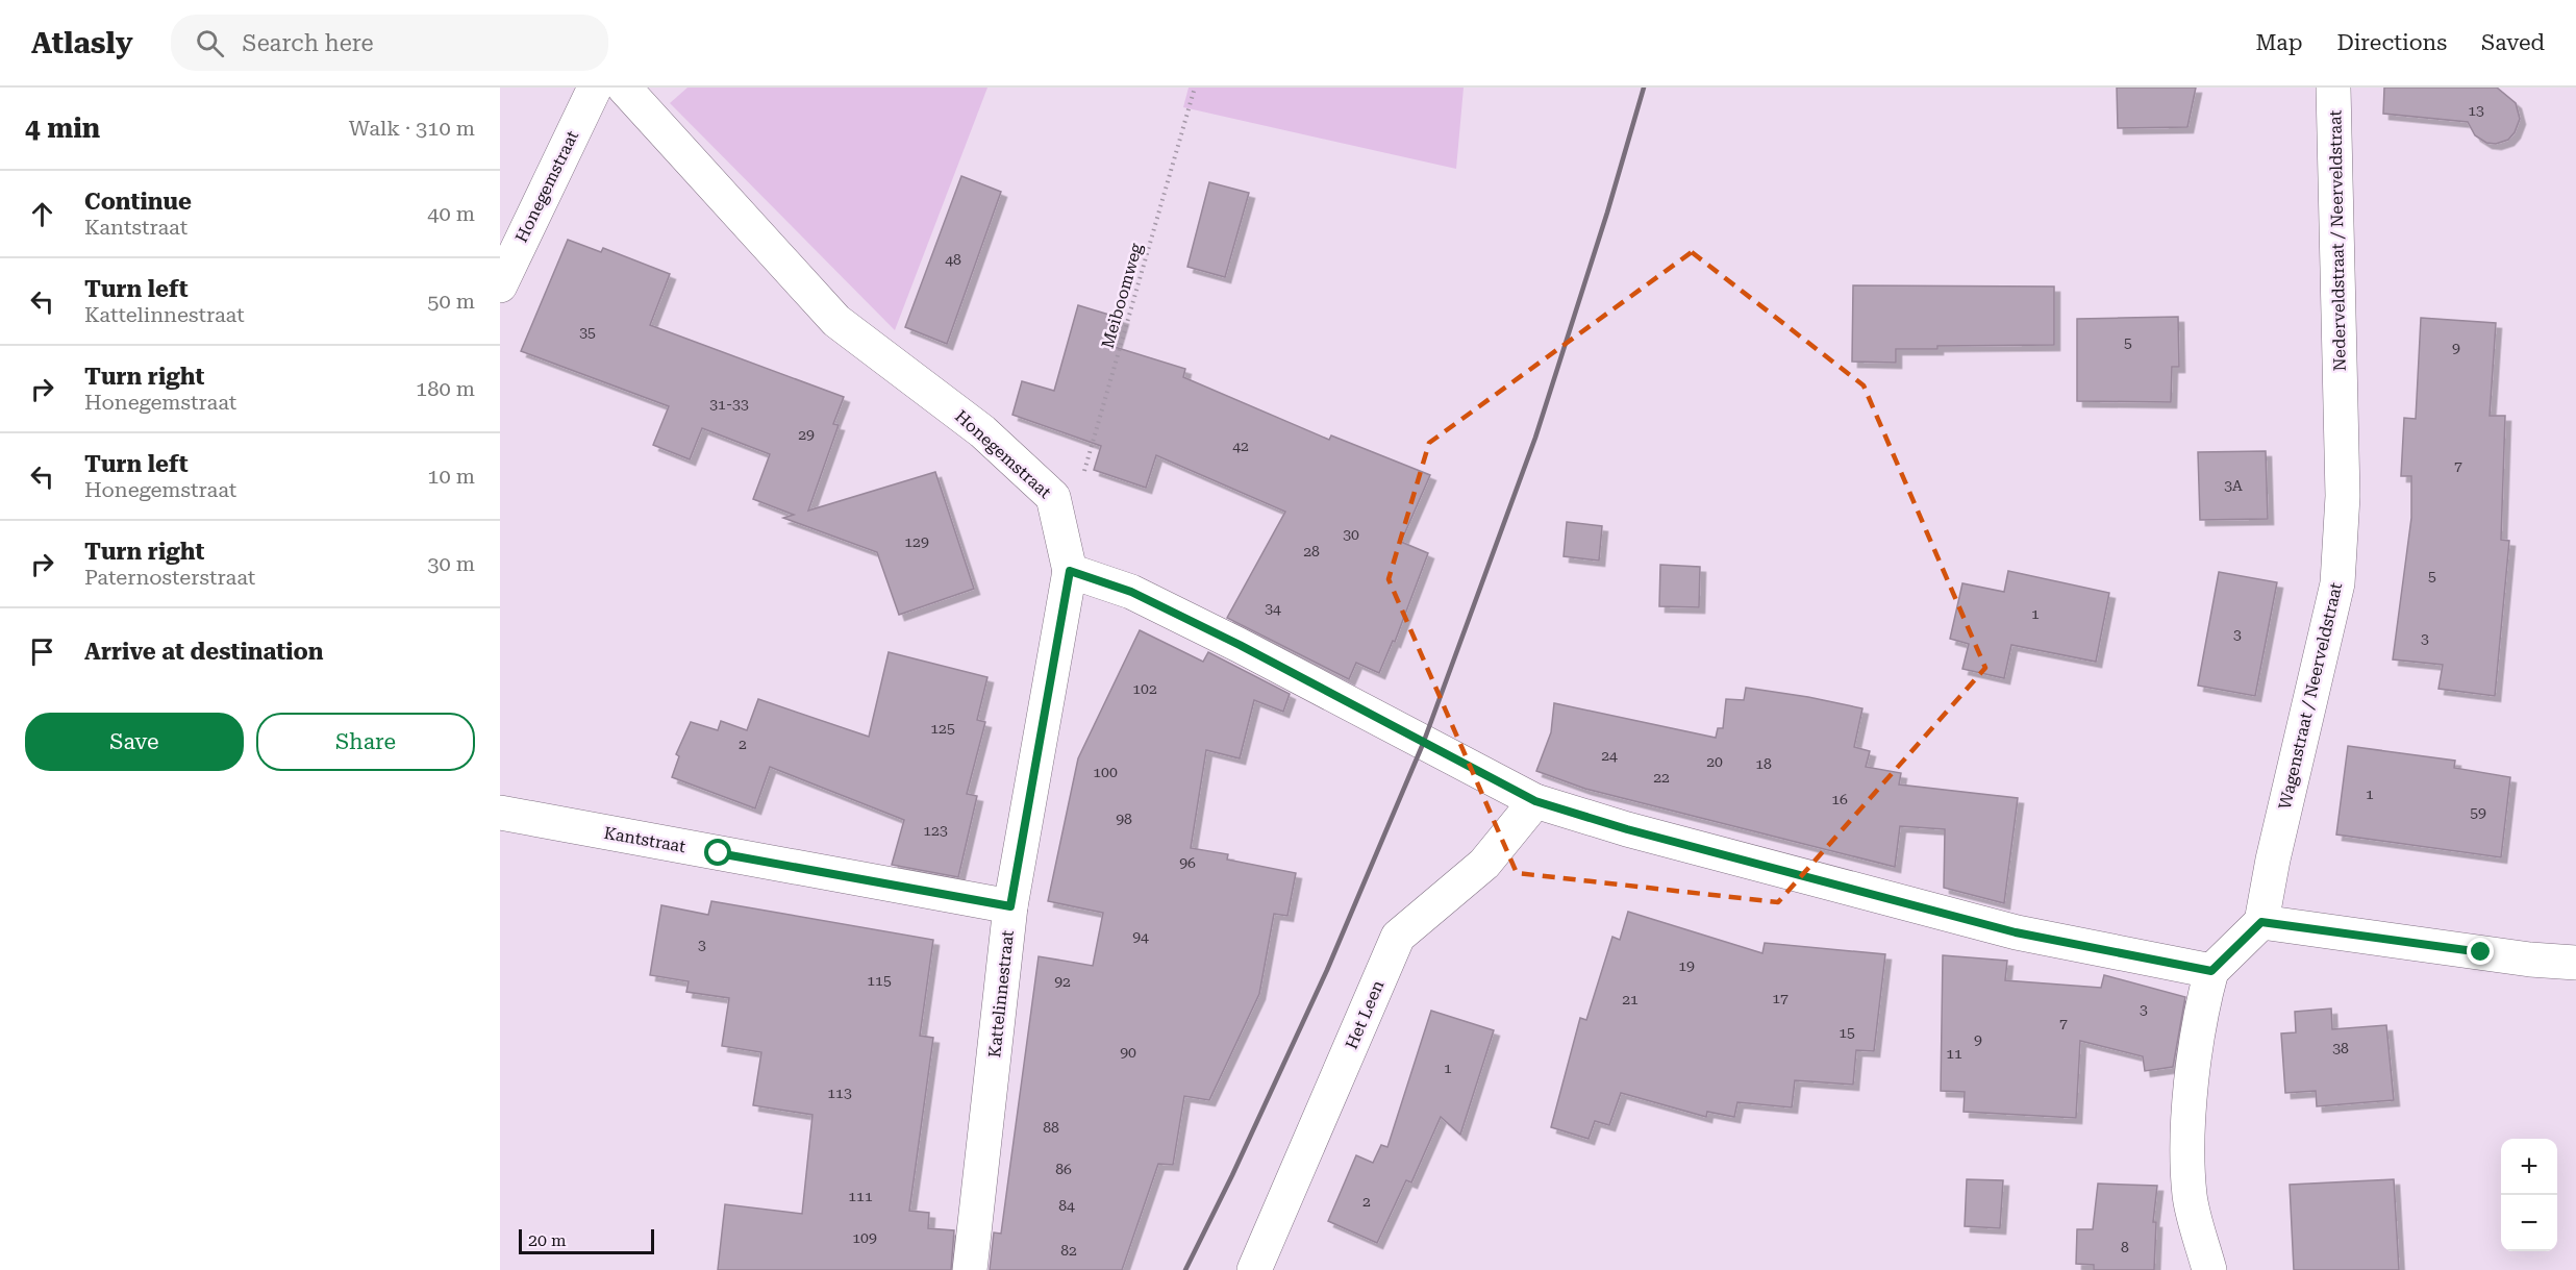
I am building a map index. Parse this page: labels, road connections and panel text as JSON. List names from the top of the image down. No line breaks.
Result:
{"streets":{"street":["Honegemstraat","Nederveldstraat / Neerveldstraat","Wagenstraat / Neerveldstraat","Kantstraat","Kattelinnestraat","Het Leen"],"path":["Meiboomweg"]},"crossings":[["Honegemstraat","Meiboomweg"],["Honegemstraat","Kattelinnestraat"],["Nederveldstraat / Neerveldstraat","Wagenstraat / Neerveldstraat"],["Kantstraat","Kattelinnestraat"]],"house_numbers":["13","48","35","5","9","31-33","29","42","7","3A","30","129","28","5","34","1","3","3","102","125","2","24","20","18","100","22","1","16","59","98","123","96","94","3","19","115","92","17","21","3","7","15","9","38","90","11","1","113","88","86","111","2","84","109","8","82"],"scale_bar":"20 m","page":{"header":"Atlasly","search":"Search here","nav":["Map","Directions","Saved"],"heading":["4 min","Walk · 310 m"],"list":[["Continue","Kantstraat","40 m"],["Turn left","Kattelinnestraat","50 m"],["Turn right","Honegemstraat","180 m"],["Turn left","Honegemstraat","10 m"],["Turn right","Paternosterstraat","30 m"],"Arrive at destination"],"buttons":["Save","Share"],"map_buttons":["+","−"],"scale":"20 m"}}
